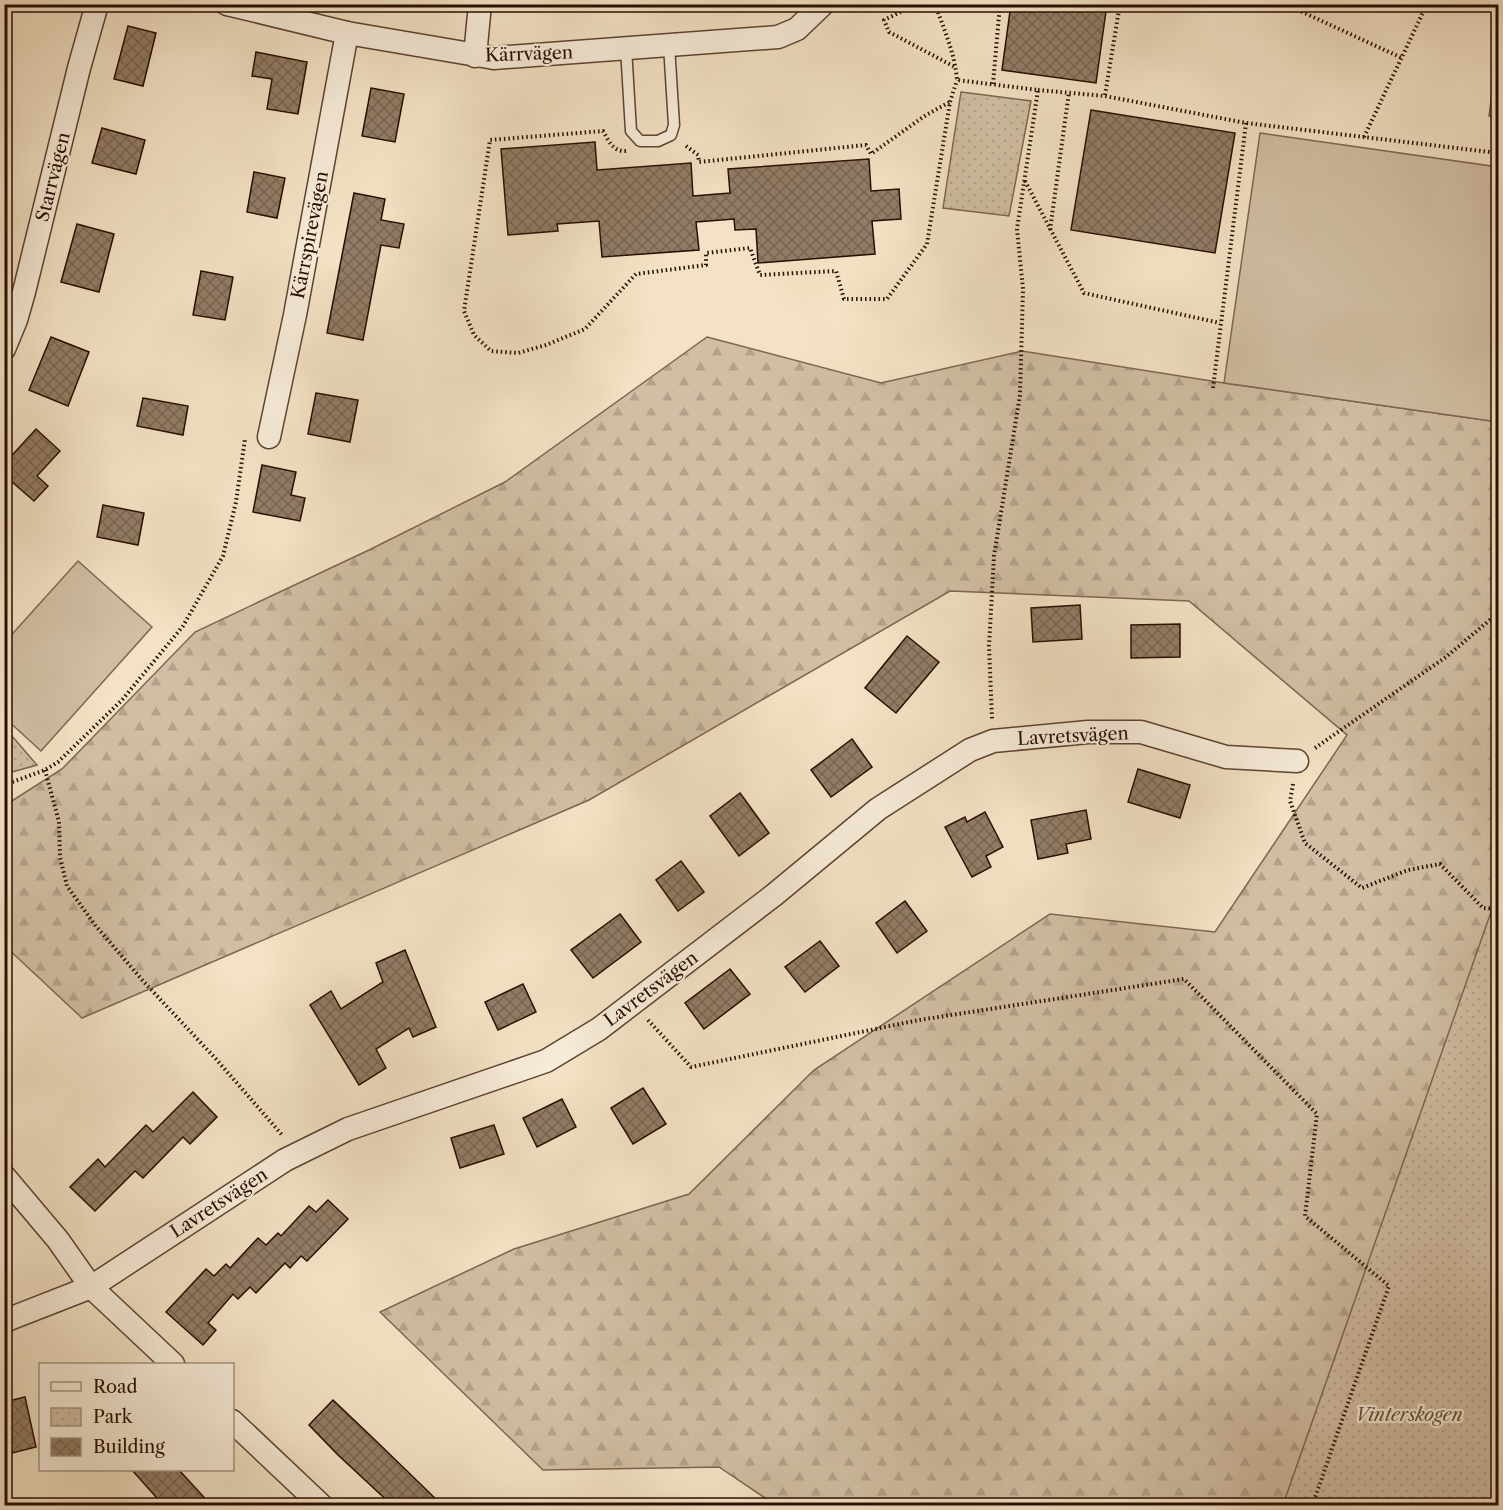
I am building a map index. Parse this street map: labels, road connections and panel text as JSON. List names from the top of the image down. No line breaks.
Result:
{"streets":{"street":["Kärrvägen","Starrvägen","Kärrspirevägen","Lavretsvägen"]},"crossings":[["Kärrvägen","Kärrspirevägen"]],"parks":["Vinterskogen"],"legend":["Road","Park","Building"]}
